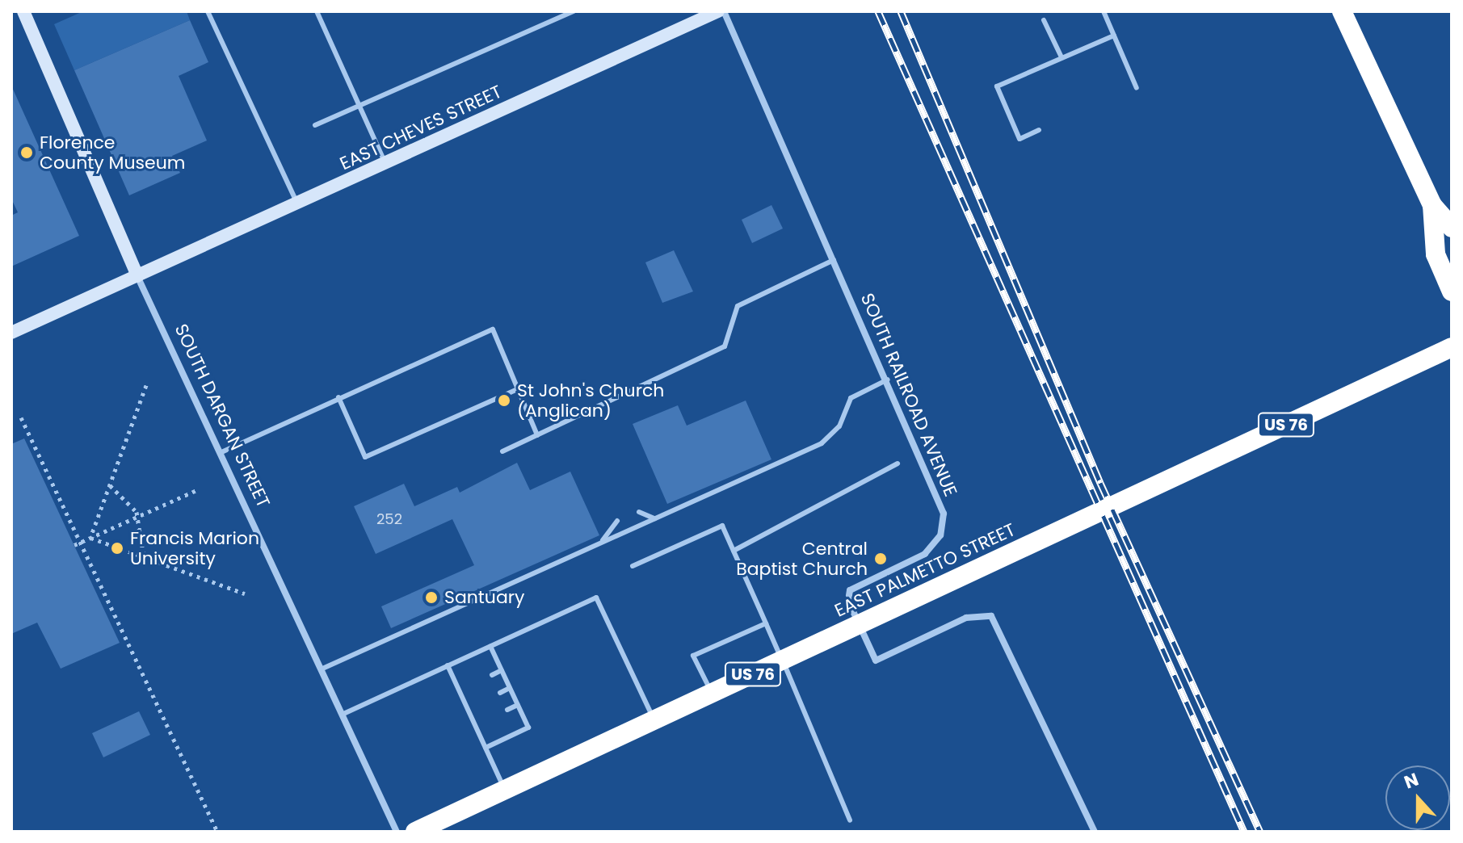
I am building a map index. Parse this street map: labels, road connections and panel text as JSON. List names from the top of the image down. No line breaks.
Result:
{"streets":{"highway":["US 76","EAST PALMETTO STREET"],"main road":["EAST CHEVES STREET","SOUTH DARGAN STREET"],"street":["SOUTH RAILROAD AVENUE"]},"crossings":[["EAST CHEVES STREET","SOUTH DARGAN STREET"],["SOUTH RAILROAD AVENUE","EAST PALMETTO STREET"]],"places":["Florence County Museum","St John's Church (Anglican)","Francis Marion University","Central Baptist Church","Santuary"],"house_numbers":["252"],"north":"top"}
